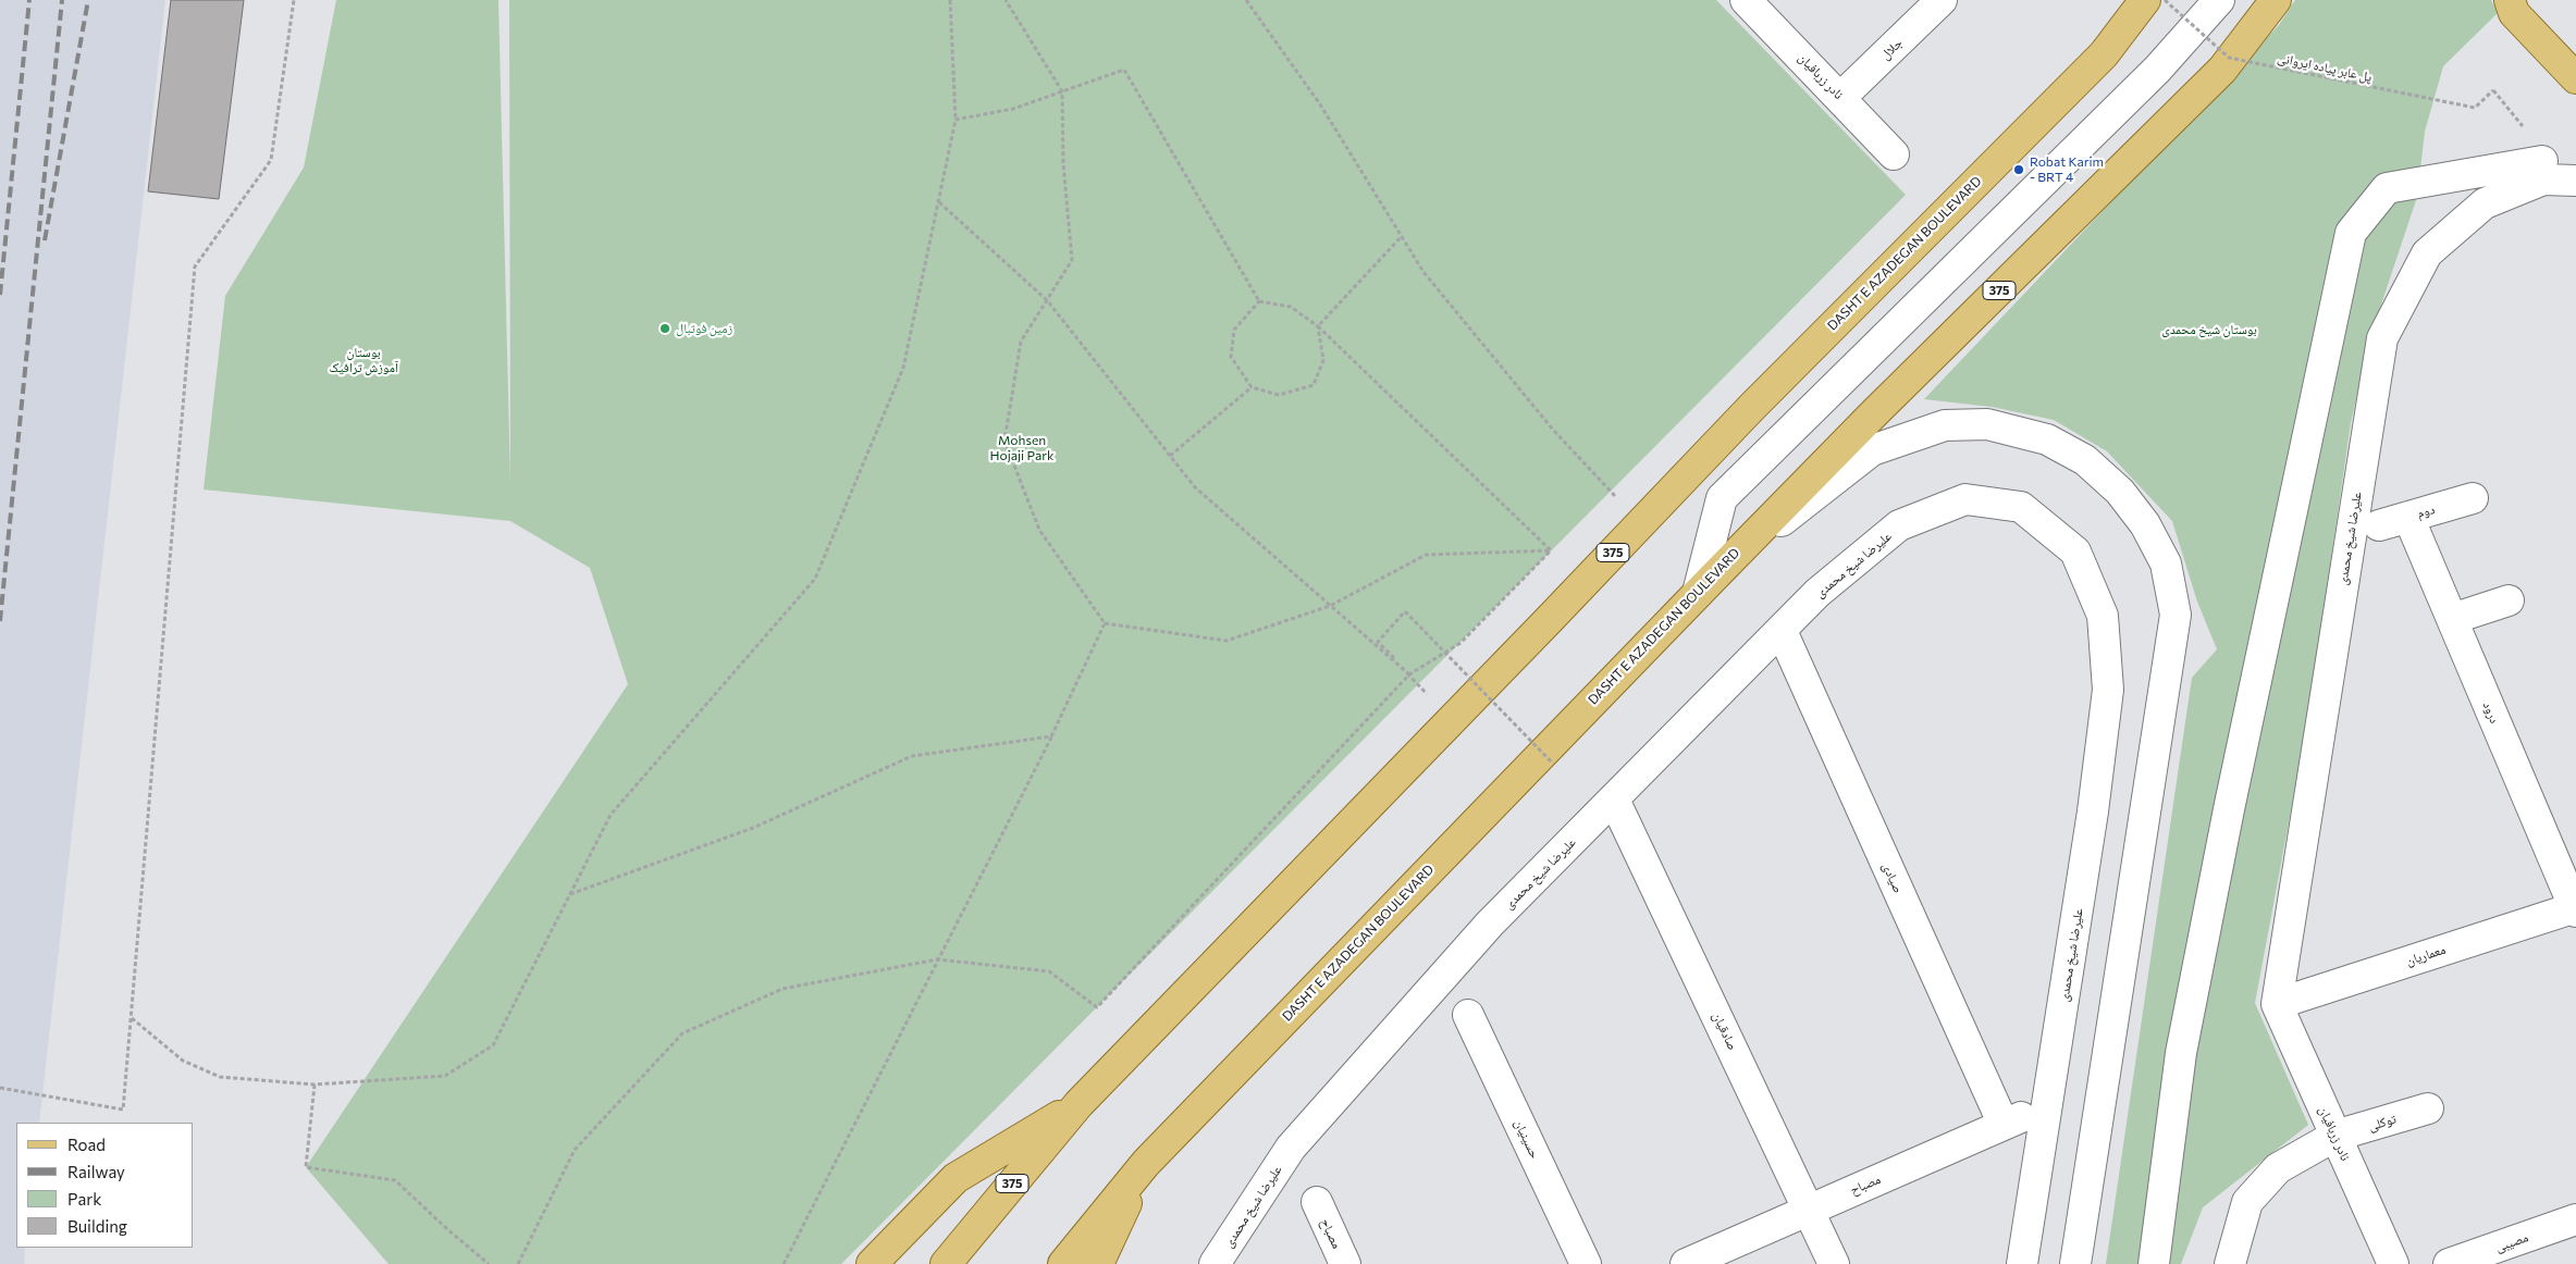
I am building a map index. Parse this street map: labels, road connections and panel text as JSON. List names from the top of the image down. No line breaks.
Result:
{"streets":{"main road":["DASHT E AZADEGAN BOULEVARD","375"],"street":["جلال","نادر زربافیان","دوم","علیرضا شیخ محمدی","درود","صیادی","معماریان","صادقیان","توکلی","حسینیان","مصباح","مصیبی"],"path":["پل عابر پیاده ایروانی"]},"crossings":[["جلال","نادر زربافیان"],["نادر زربافیان","علیرضا شیخ محمدی"],["نادر زربافیان","معماریان"],["نادر زربافیان","توکلی"],["دوم","درود"],["علیرضا شیخ محمدی","صیادی"],["علیرضا شیخ محمدی","معماریان"],["علیرضا شیخ محمدی","صادقیان"],["علیرضا شیخ محمدی","مصباح"],["درود","معماریان"],["صیادی","مصباح"],["صادقیان","مصباح"]],"parks":["بوستان شیخ محمدی","بوستان آموزش ترافیک","Mohsen Hojaji Park"],"places":["Robat Karim - BRT 4","زمین فوتبال"],"legend":["Road","Railway","Park","Building"]}
